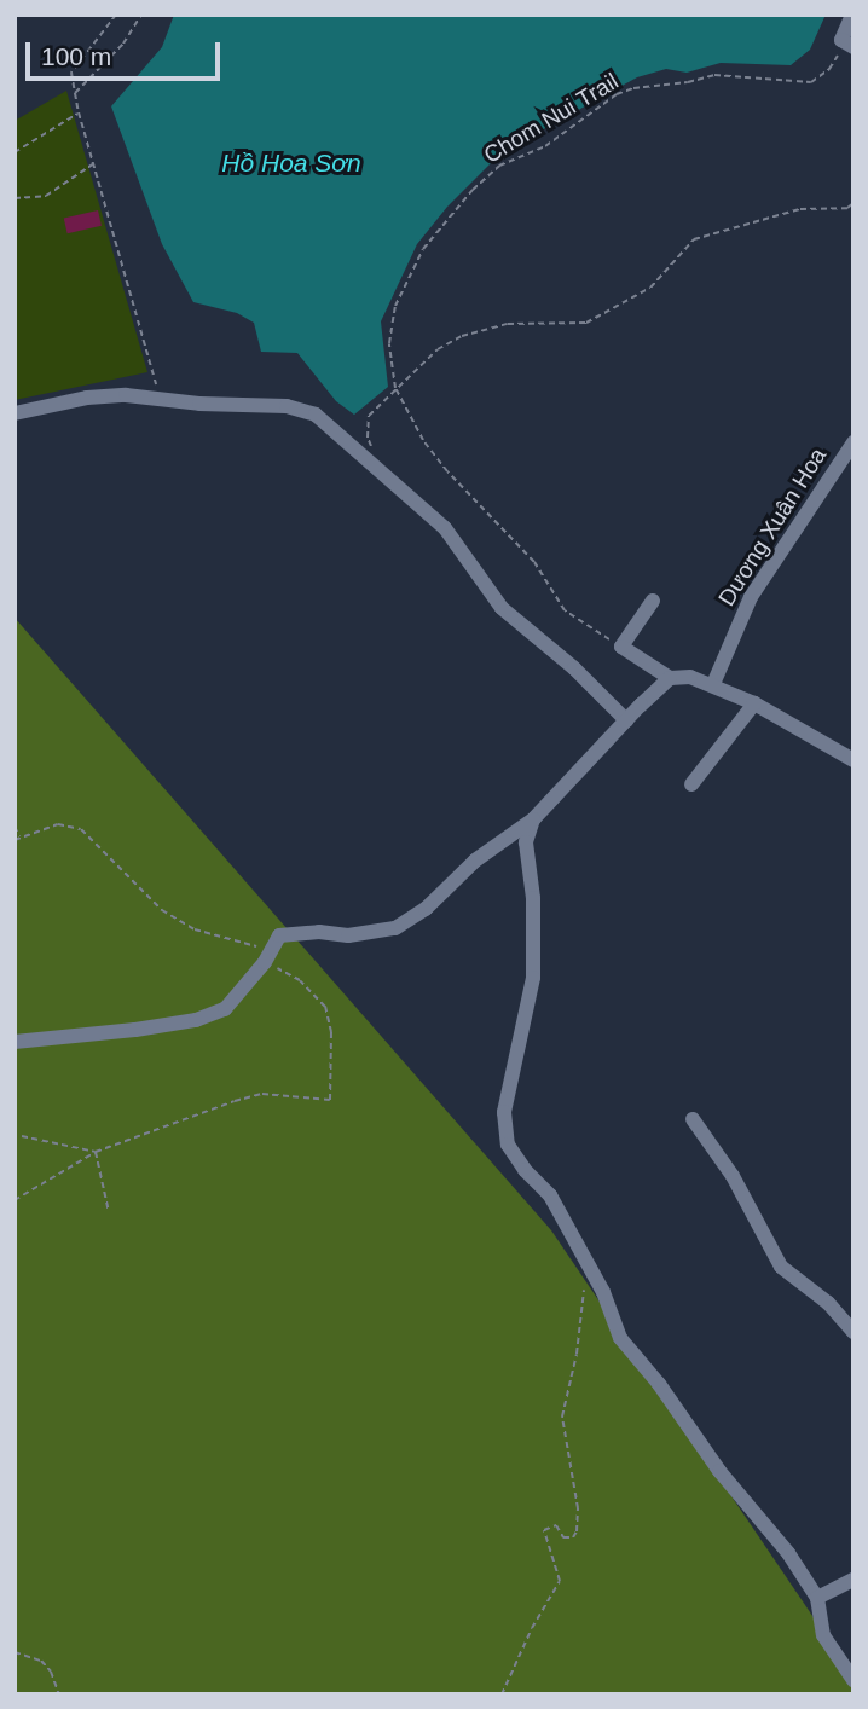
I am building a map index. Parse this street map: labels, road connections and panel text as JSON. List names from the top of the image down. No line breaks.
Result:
{"streets":{"street":["Dương Xuân Hoa"],"path":["Chom Nui Trail"]},"water":["Hồ Hoa Sơn"],"scale_bar":"100 m"}
